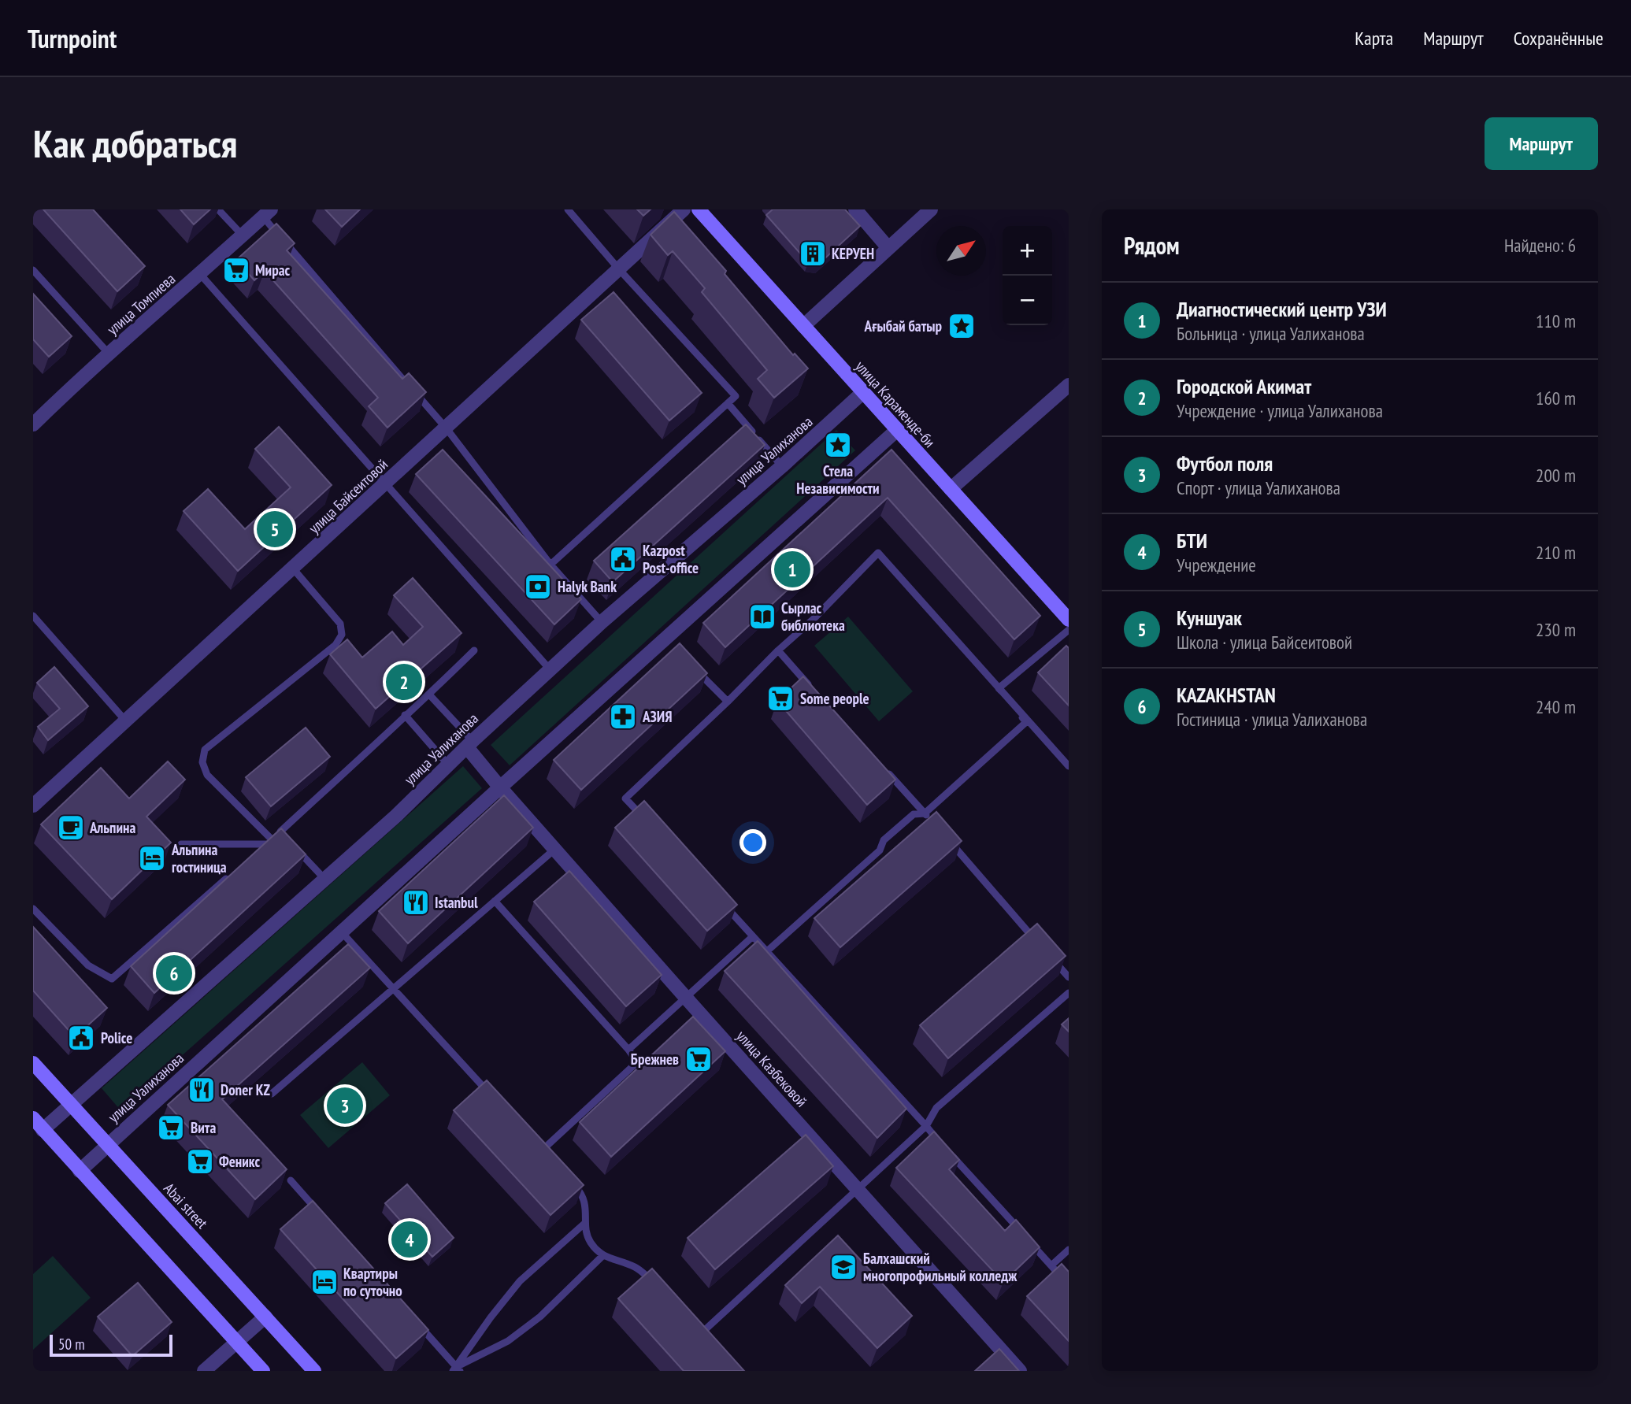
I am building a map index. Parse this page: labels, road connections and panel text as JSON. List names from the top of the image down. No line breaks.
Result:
{"streets":{"main road":["улица Караменде-би","Abai street"],"street":["улица Томпиева","улица Уалиханова","улица Байсеитовой","улица Казбековой"]},"crossings":[["улица Караменде-би","улица Уалиханова"],["улица Уалиханова","улица Казбековой"],["улица Уалиханова","Abai street"]],"places":{"building":["КЕРУЕН"],"supermarket":["Мирас","Some people","Брежнев","Вита","Феникс"],"place":["Ағыбай батыр","Стела Независимости"],"public building":["Kazpost Post-office","Police"],"bank":["Halyk Bank"],"library":["Сырлас библиотека"],"pharmacy":["АЗИЯ"],"cafe":["Альпина"],"hotel":["Альпина гостиница","Квартиры по суточно"],"restaurant":["Istanbul","Doner KZ"],"school or university":["Балхашский многопрофильный колледж"]},"scale_bar":"50 m","north":"top right","page":{"header":"Turnpoint","nav":["Карта","Маршрут","Сохранённые"],"buttons":"Маршрут","title":"Как добраться","heading":["Рядом","Найдено: 6"],"map_buttons":["+","−"],"list":[{"mark":"1","name":"Диагностический центр УЗИ","note":"Больница · улица Уалиханова","value":"110 m"},{"mark":"2","name":"Городской Акимат","note":"Учреждение · улица Уалиханова","value":"160 m"},{"mark":"3","name":"Футбол поля","note":"Спорт · улица Уалиханова","value":"200 m"},{"mark":"4","name":"БТИ","note":"Учреждение","value":"210 m"},{"mark":"5","name":"Куншуак","note":"Школа · улица Байсеитовой","value":"230 m"},{"mark":"6","name":"KAZAKHSTAN","note":"Гостиница · улица Уалиханова","value":"240 m"}],"pins":["5","1","2","6","3","4"],"scale":"50 m"}}
